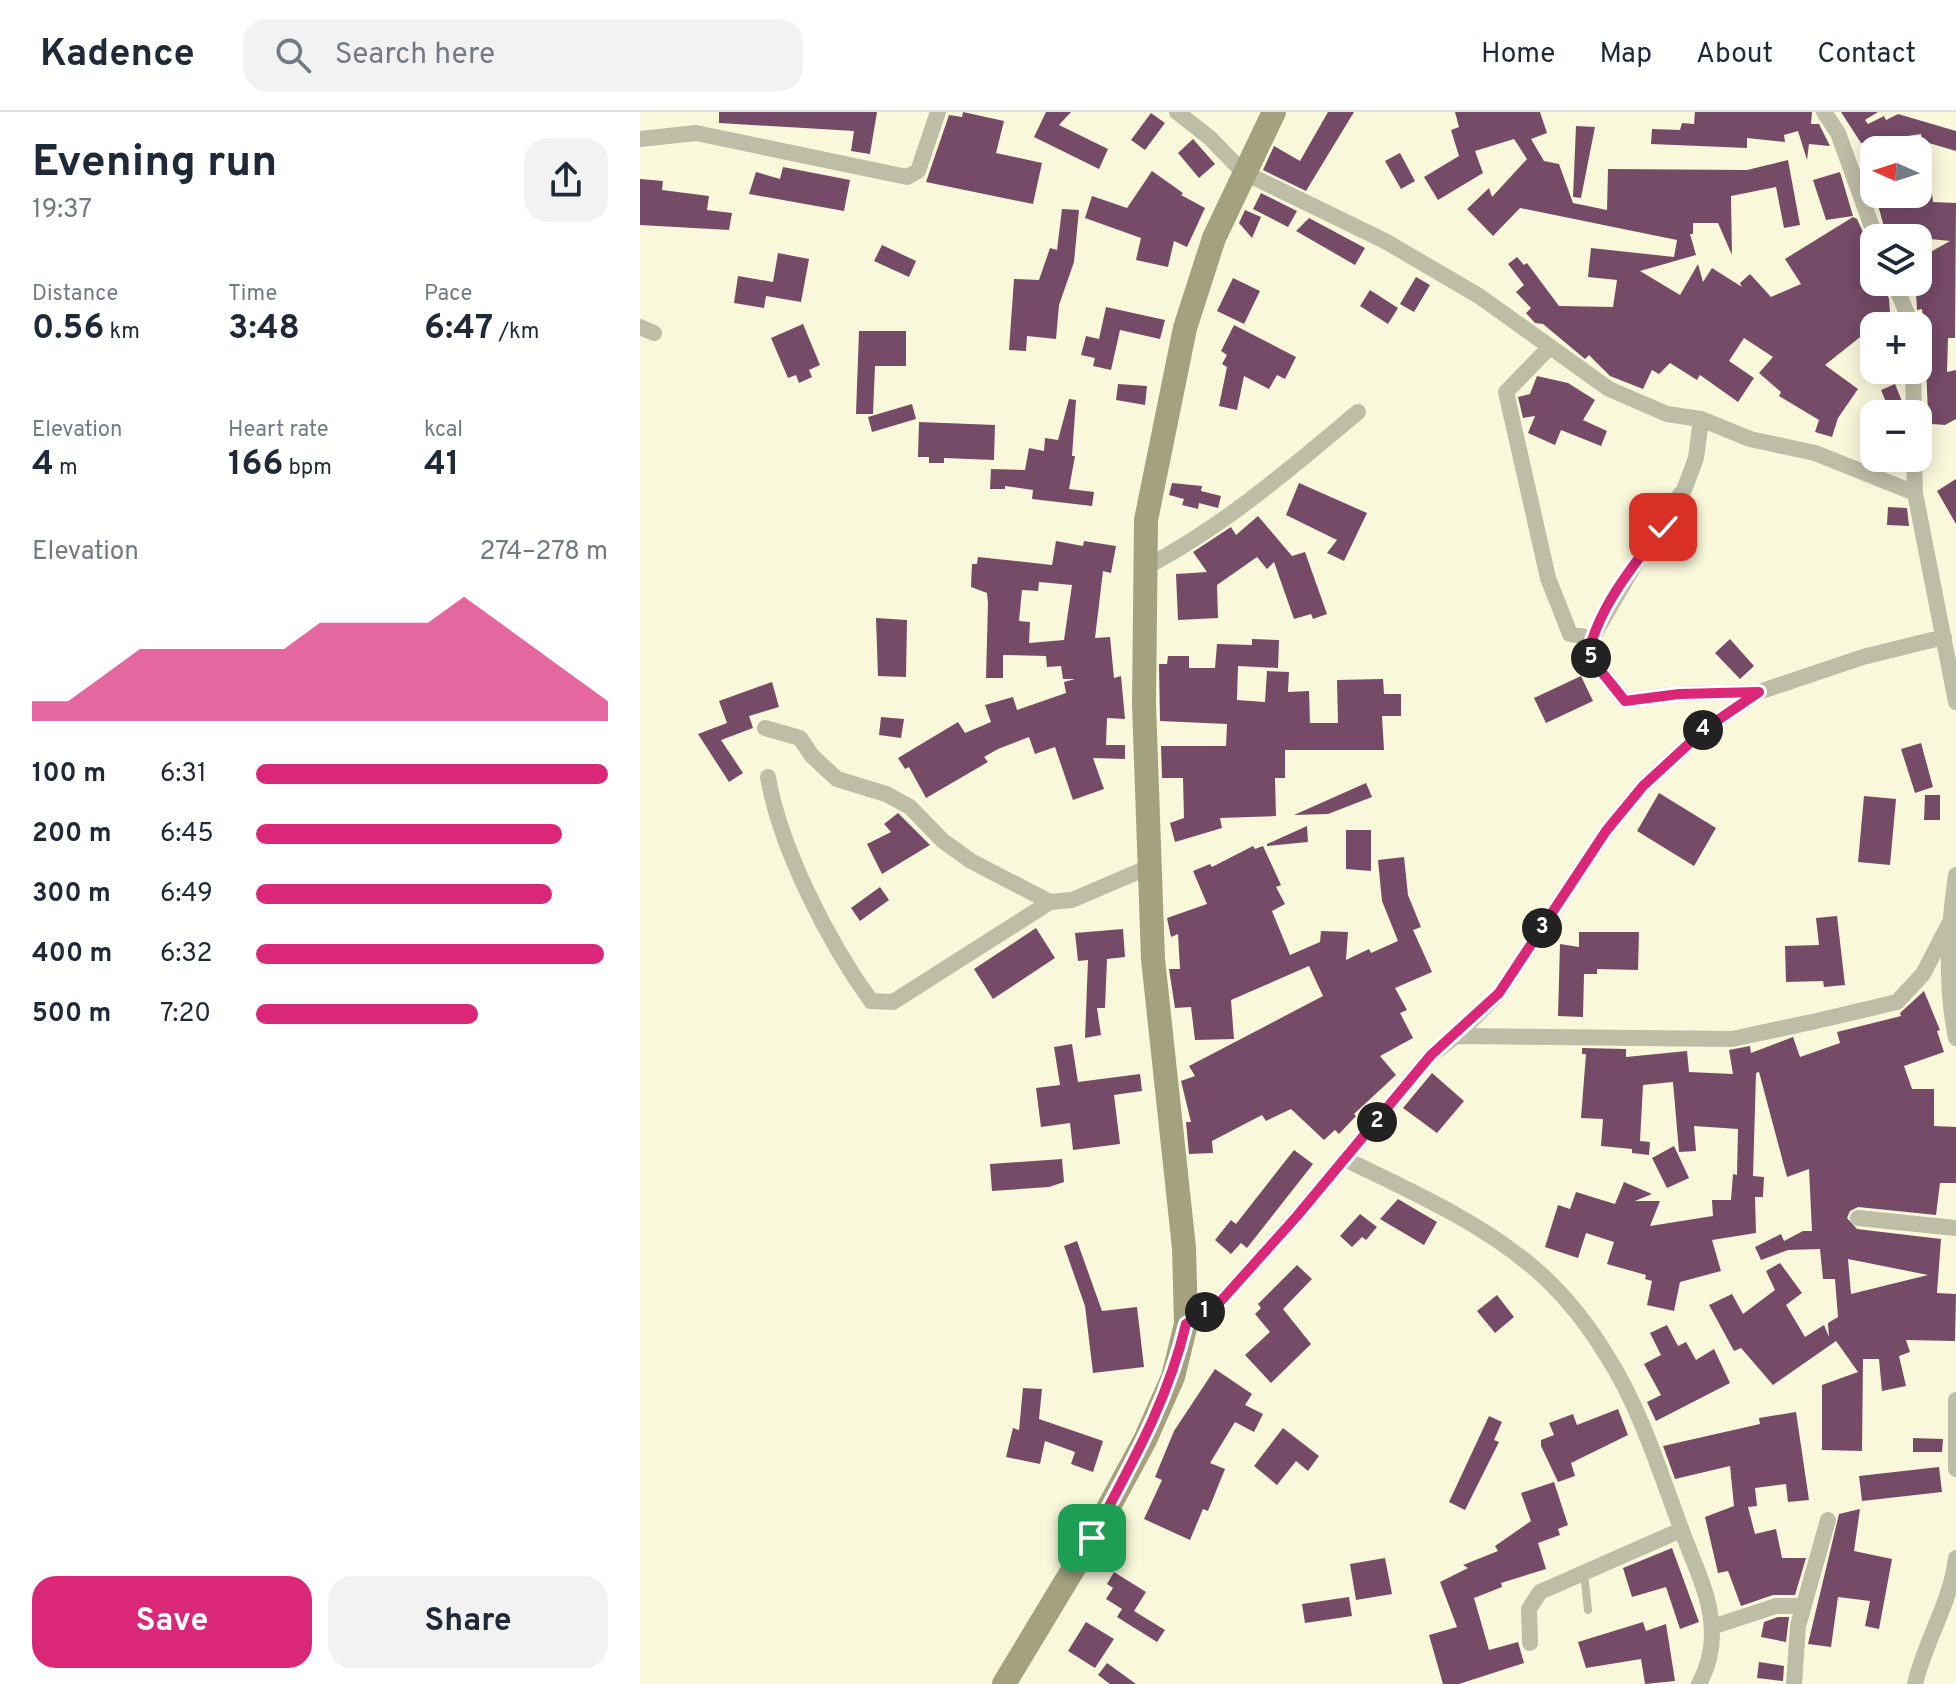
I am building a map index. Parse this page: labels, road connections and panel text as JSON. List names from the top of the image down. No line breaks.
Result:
{"north":"left","page":{"header":"Kadence","search":"Search here","nav":["Home","Map","About","Contact"],"heading":["Evening run","19:37"],"map_buttons":["+","−"],"stats":[["Distance","0.56 km"],["Time","3:48"],["Pace","6:47 /km"],["Elevation","4 m"],["Heart rate","166 bpm"],["kcal","41"]],"chart":["Elevation","274–278 m"],"pins":["5","4","3","2","1"],"list":[{"name":"100 m","note":"6:31"},{"name":"200 m","note":"6:45"},{"name":"300 m","note":"6:49"},{"name":"400 m","note":"6:32"},{"name":"500 m","note":"7:20"}],"buttons":["Save","Share"]}}
